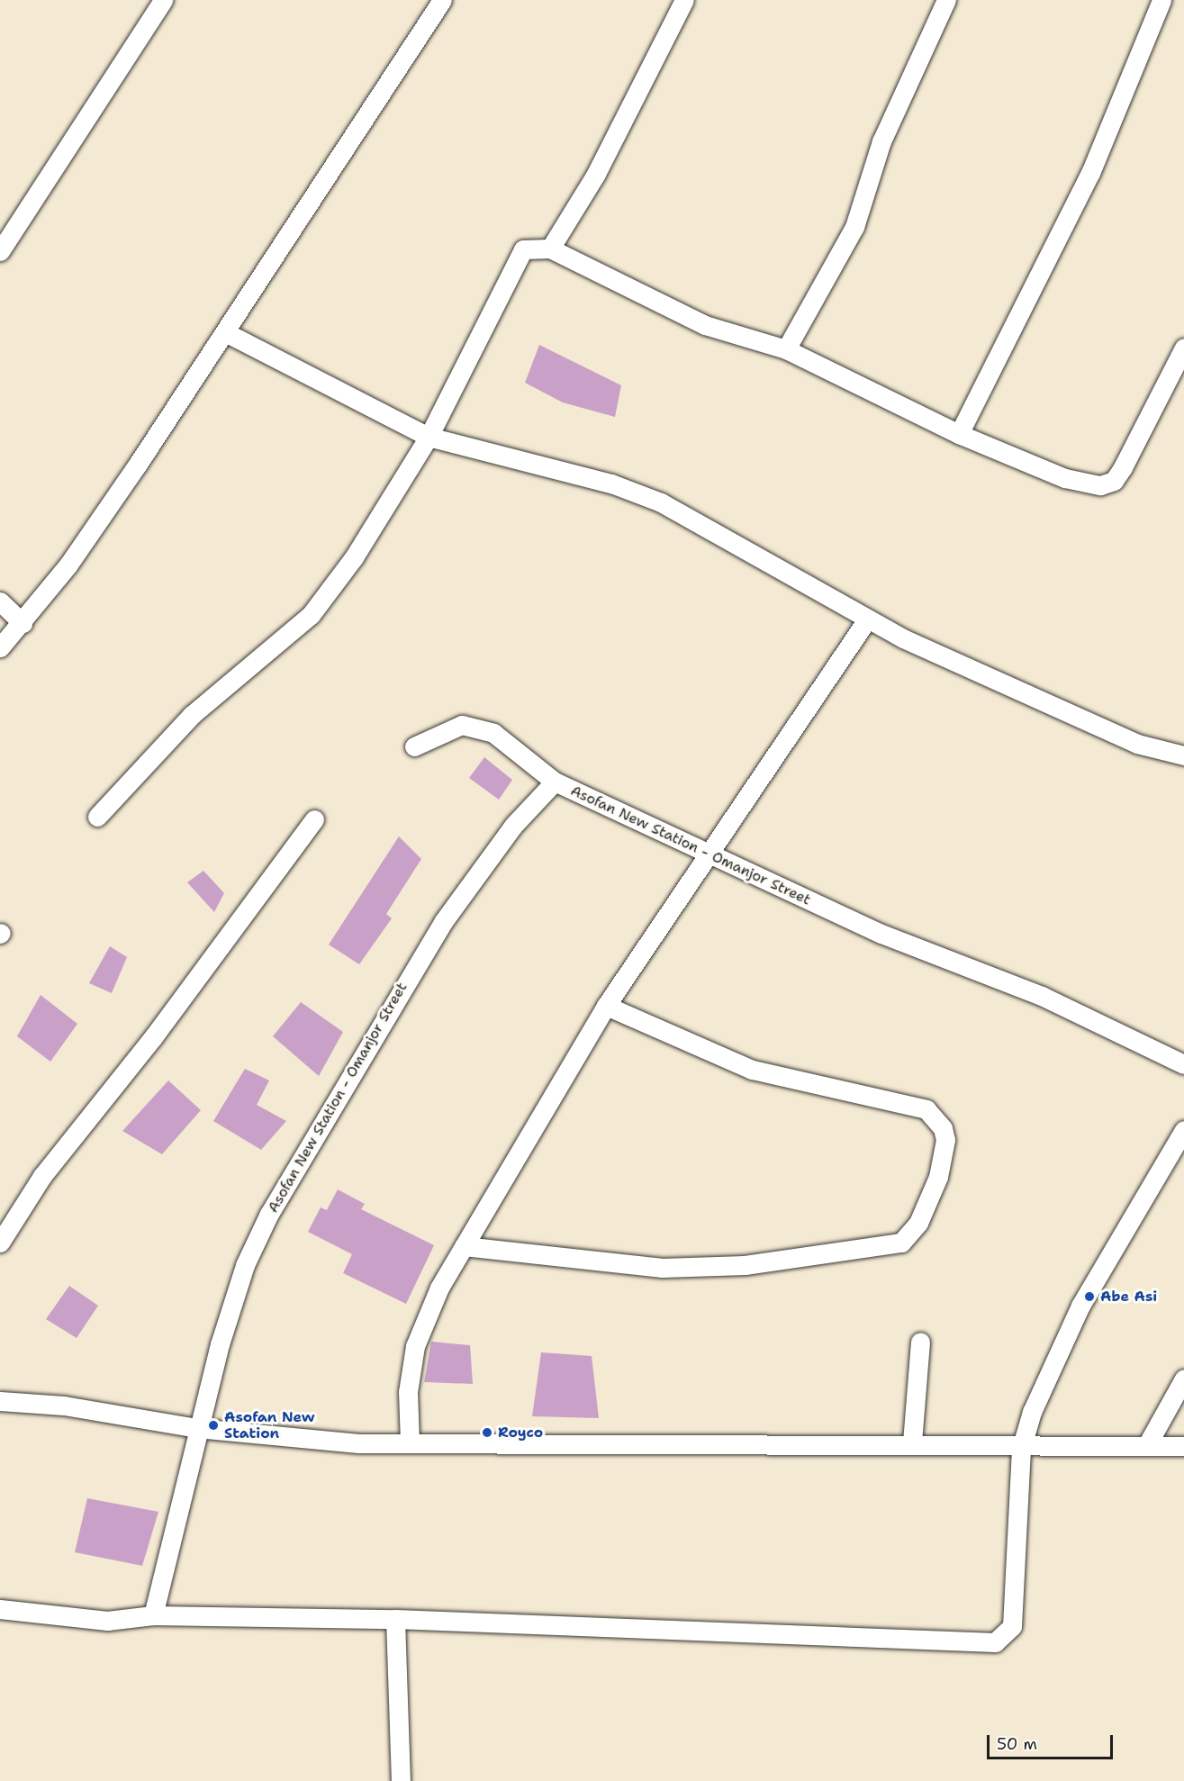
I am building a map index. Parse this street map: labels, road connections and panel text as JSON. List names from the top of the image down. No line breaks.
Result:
{"streets":{"street":["Asofan New Station - Omanjor Street"]},"places":["Abe Asi","Asofan New Station","Royco"],"scale_bar":"50 m"}
